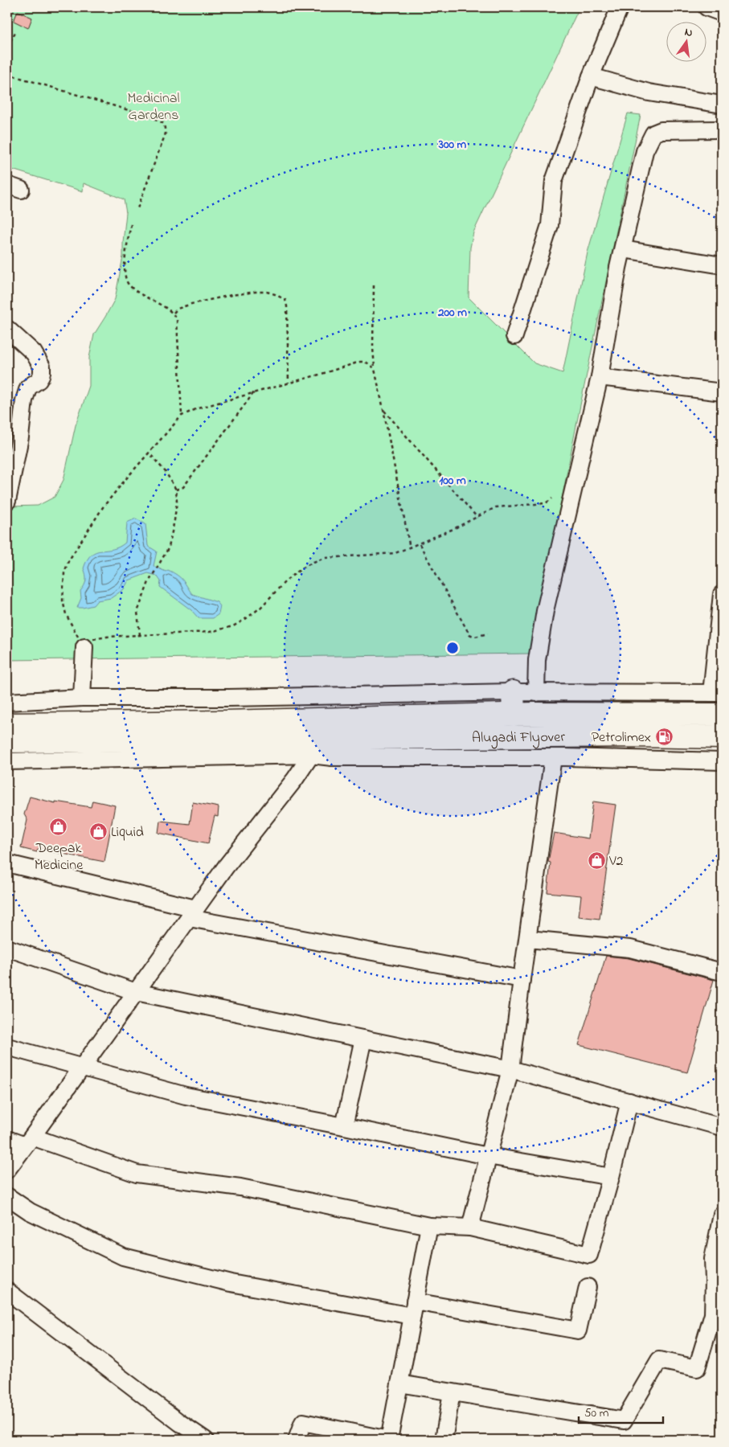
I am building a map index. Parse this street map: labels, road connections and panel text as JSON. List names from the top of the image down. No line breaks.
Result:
{"streets":{"highway":["Alugadi Flyover"]},"parks":["Medicinal Gardens"],"places":{"fuel station":["Petrolimex"],"shop":["Deepak Medicine","Liquid","V2"]},"scale_bar":"50 m","north":"top","rings":["300 m","200 m","100 m"]}
